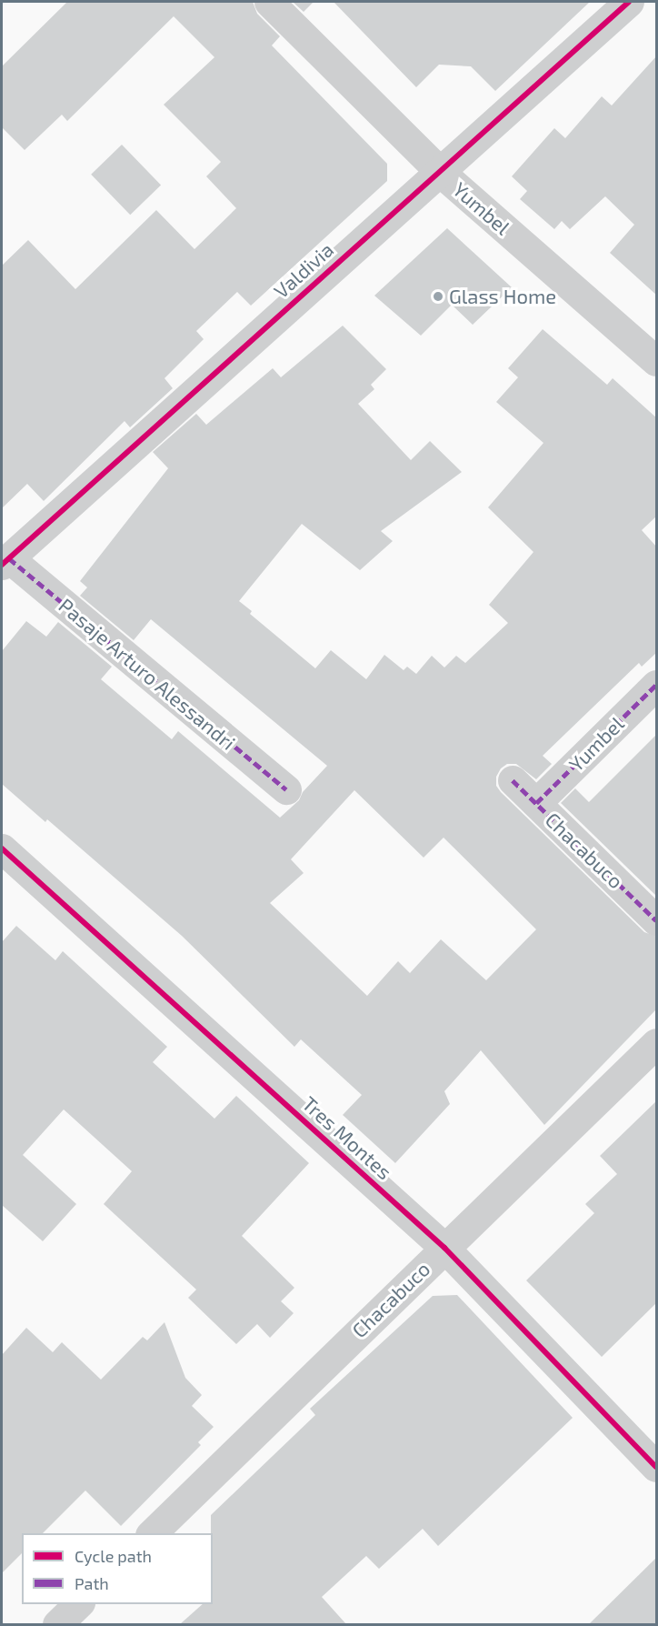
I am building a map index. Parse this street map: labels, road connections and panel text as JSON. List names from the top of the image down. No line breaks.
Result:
{"streets":{"street":["Yumbel","Valdivia","Pasaje Arturo Alessandri","Chacabuco","Tres Montes"]},"crossings":[["Yumbel","Valdivia"],["Yumbel","Chacabuco"],["Valdivia","Pasaje Arturo Alessandri"],["Chacabuco","Tres Montes"]],"places":["Glass Home"],"legend":["Cycle path","Path"]}
